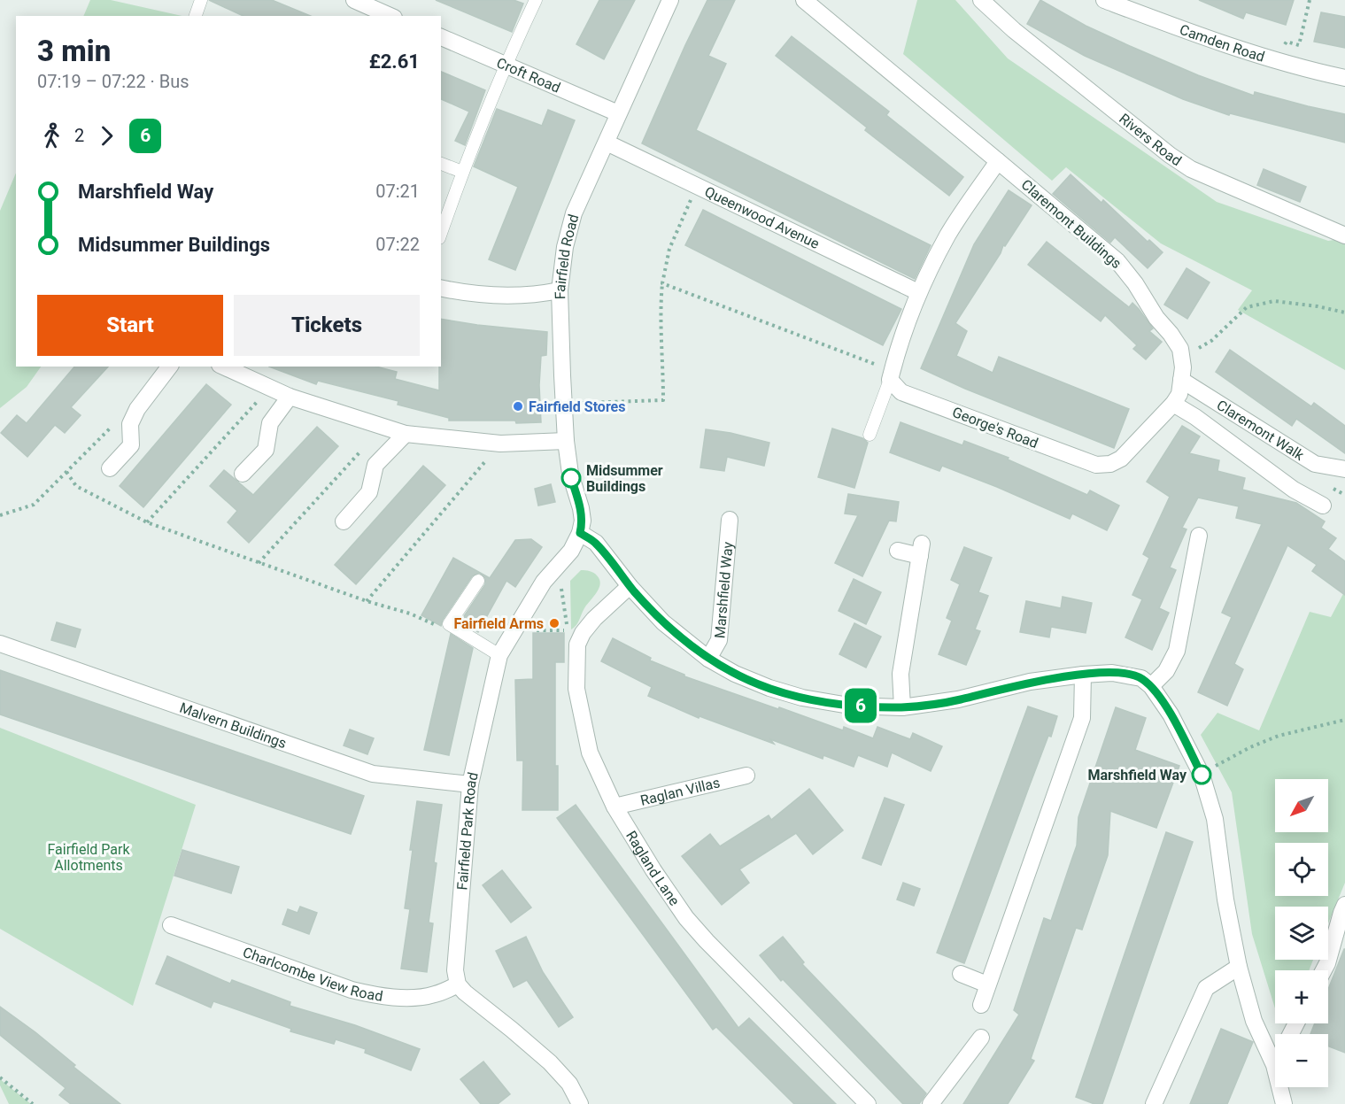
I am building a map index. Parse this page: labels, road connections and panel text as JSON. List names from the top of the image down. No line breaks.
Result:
{"streets":{"street":["Camden Road","Croft Road","Rivers Road","Queenwood Avenue","Claremont Buildings","Fairfield Road","George's Road","Claremont Walk","Marshfield Way","Malvern Buildings","Raglan Villas","Fairfield Park Road","Ragland Lane","Charlcombe View Road"]},"crossings":[["Croft Road","Fairfield Road"],["Queenwood Avenue","Fairfield Road"],["Claremont Buildings","George's Road"],["Claremont Buildings","Claremont Walk"],["Fairfield Road","Marshfield Way"],["Fairfield Road","Fairfield Park Road"],["George's Road","Claremont Walk"],["Marshfield Way","Fairfield Park Road"],["Marshfield Way","Ragland Lane"],["Malvern Buildings","Fairfield Park Road"],["Raglan Villas","Ragland Lane"],["Fairfield Park Road","Charlcombe View Road"]],"parks":["Fairfield Park Allotments"],"places":["Fairfield Stores","Midsummer Buildings","Fairfield Arms","Marshfield Way"],"lines":["bus line 6"],"north":"bottom left","page":{"on_map":"6","heading":["3 min","07:19 – 07:22 · Bus","£2.61"],"legs":["2","6"],"list":[{"name":"Marshfield Way","value":"07:21"},{"name":"Midsummer Buildings","value":"07:22"}],"buttons":["Start","Tickets"],"map_buttons":["+","−"]}}
